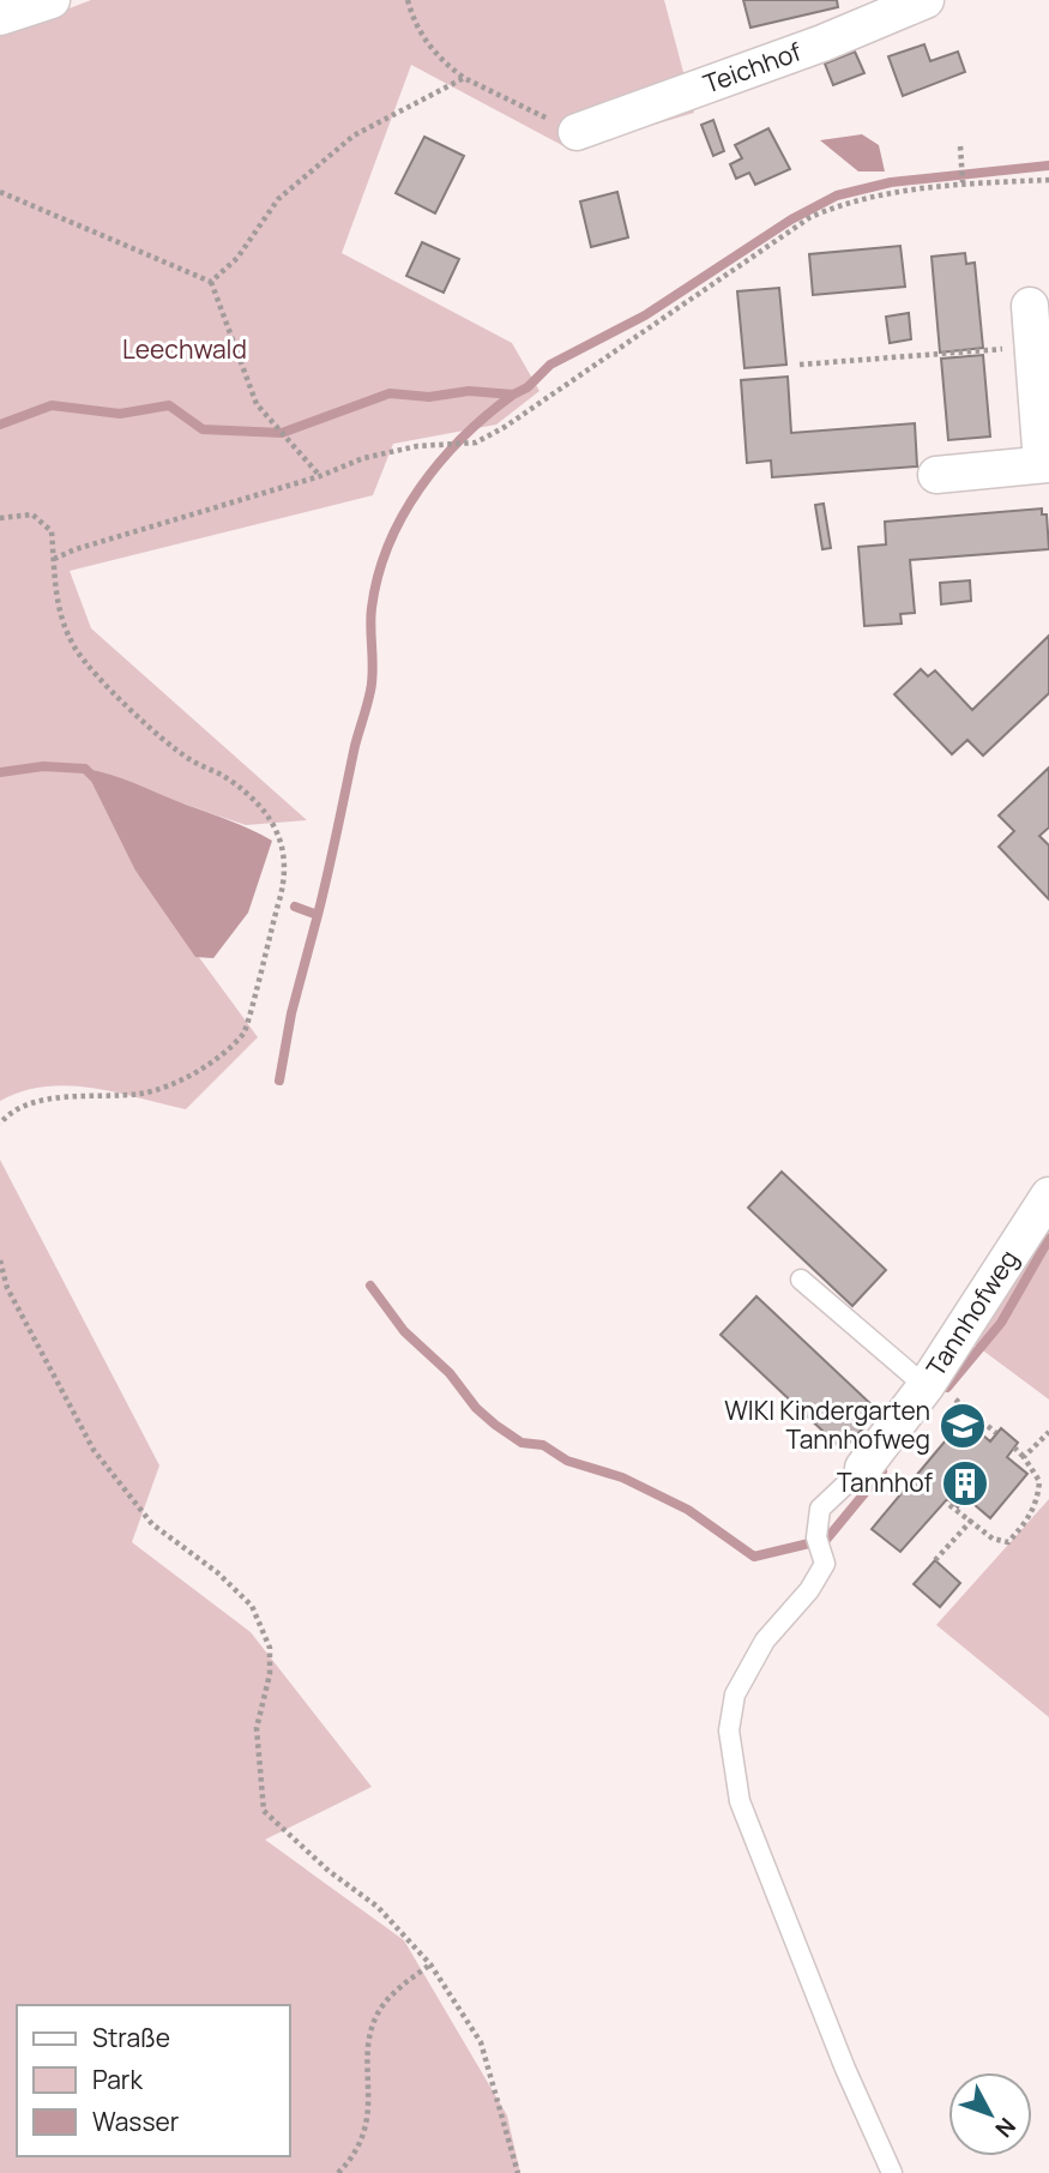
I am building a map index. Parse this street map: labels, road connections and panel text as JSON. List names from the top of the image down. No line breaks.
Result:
{"streets":{"street":["Teichhof","Tannhofweg"]},"parks":["Leechwald"],"places":{"school or university":["WIKI Kindergarten Tannhofweg"],"building":["Tannhof"]},"legend":["Straße","Park","Wasser"],"north":"bottom right"}
